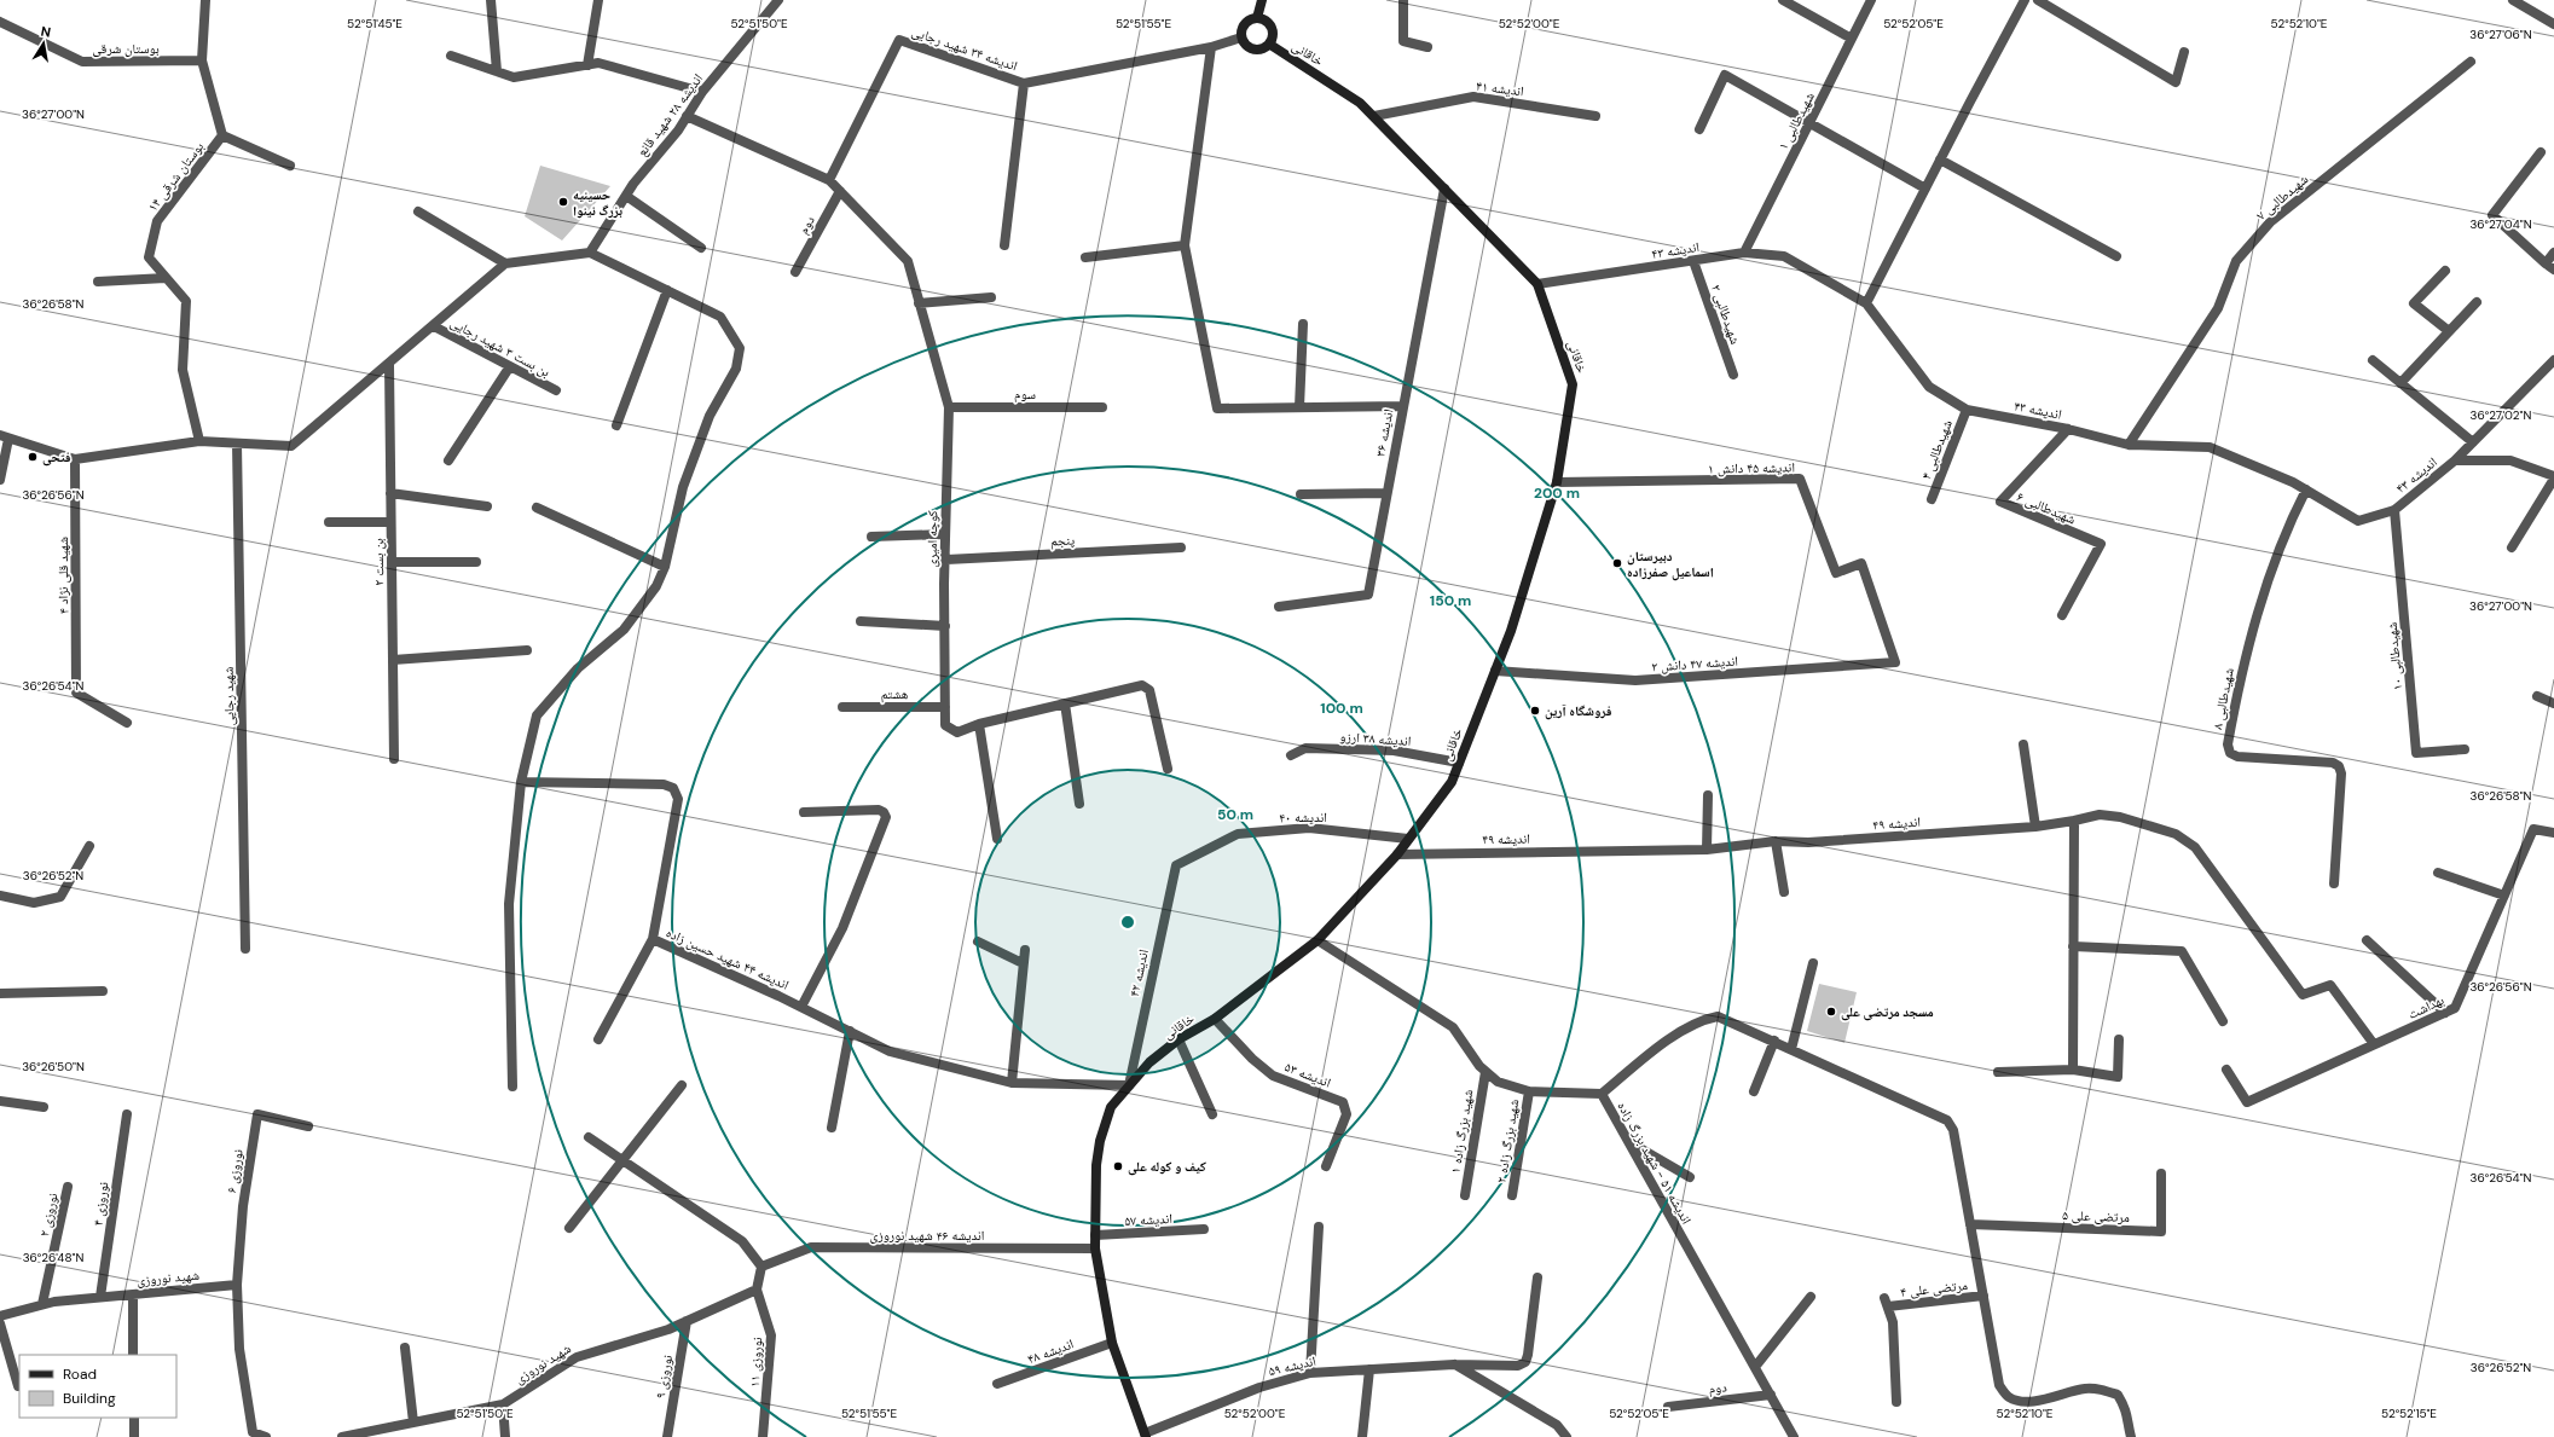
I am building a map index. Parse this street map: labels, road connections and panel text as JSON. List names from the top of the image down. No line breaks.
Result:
{"streets":{"main road":["خاقانی"],"street":["بوستان شرقی","اندیشه ۳۴ شهید رجایی","اندیشه ۴۱","اندیشه ۲۸ شهید قانع","شهیدطالبی ۱","بوستان شرقی ۱۴","شهیدطالبی ۷","دوم","اندیشه ۴۳","شهیدطالبی ۲","بن بست ۳ شهید رجایی","سوم","اندیشه ۳۶","شهیدطالبی ۴","اندیشه ۴۵ دانش ۱","شهیدطالبی ۶","کوچه امیری","پنجم","بن بست ۲","شهید قلی نژاد ۴","شهیدطالبی ۱۰","اندیشه ۴۷ دانش ۲","هشتم","شهید رجایی","شهیدطالبی ۸","اندیشه ۳۸ ارزو","اندیشه ۴۰","اندیشه ۴۹","اندیشه ۴۴ شهید حسین زاده","اندیشه ۴۲","بهداشت","اندیشه ۵۳","شهید بزرگ زاده ۱","شهید بزرگ زاده ۲","اندیشه ۵۱ - شهید بزرگ زاده","نوروزی ۶","نوروزی ۴","نوروزی ۲","مرتضی علی ۵","اندیشه ۵۷","اندیشه ۴۶ شهید نوروزی","شهید نوروزی","مرتضی علی ۴","اندیشه ۴۸","نوروزی ۱۱","اندیشه ۵۹","نوروزی ۹"]},"crossings":[["اندیشه ۳۴ شهید رجایی","خاقانی"],["اندیشه ۳۴ شهید رجایی","کوچه امیری"],["خاقانی","اندیشه ۴۱"],["خاقانی","اندیشه ۴۳"],["خاقانی","اندیشه ۳۶"],["خاقانی","اندیشه ۴۵ دانش ۱"],["خاقانی","اندیشه ۴۷ دانش ۲"],["خاقانی","اندیشه ۳۸ ارزو"],["خاقانی","اندیشه ۴۰"],["خاقانی","اندیشه ۴۹"],["خاقانی","اندیشه ۴۴ شهید حسین زاده"],["خاقانی","اندیشه ۴۲"],["خاقانی","اندیشه ۵۳"],["خاقانی","اندیشه ۵۱ - شهید بزرگ زاده"],["خاقانی","اندیشه ۵۷"],["خاقانی","اندیشه ۴۶ شهید نوروزی"],["خاقانی","اندیشه ۴۸"],["خاقانی","اندیشه ۵۹"],["شهیدطالبی ۱","اندیشه ۴۳"],["شهیدطالبی ۷","اندیشه ۴۳"],["دوم","کوچه امیری"],["دوم","اندیشه ۵۱ - شهید بزرگ زاده"],["اندیشه ۴۳","شهیدطالبی ۲"],["اندیشه ۴۳","شهیدطالبی ۴"],["اندیشه ۴۳","شهیدطالبی ۶"],["اندیشه ۴۳","شهیدطالبی ۱۰"],["اندیشه ۴۳","شهیدطالبی ۸"],["سوم","کوچه امیری"],["اندیشه ۴۵ دانش ۱","اندیشه ۴۷ دانش ۲"],["کوچه امیری","پنجم"],["کوچه امیری","هشتم"],["اندیشه ۴۰","اندیشه ۴۲"],["اندیشه ۴۹","بهداشت"],["اندیشه ۴۴ شهید حسین زاده","اندیشه ۴۲"],["شهید بزرگ زاده ۱","اندیشه ۵۱ - شهید بزرگ زاده"],["شهید بزرگ زاده ۲","اندیشه ۵۱ - شهید بزرگ زاده"],["نوروزی ۶","شهید نوروزی"],["نوروزی ۴","شهید نوروزی"],["نوروزی ۲","شهید نوروزی"],["شهید نوروزی","نوروزی ۱۱"],["شهید نوروزی","نوروزی ۹"]],"places":["حسینیه بزرگ نینوا","فتحی","دبیرستان اسماعیل صفرزاده","فروشگاه آرین","مسجد مرتضی علی","کیف و کوله علی"],"legend":["Road","Building"],"north":"top","coordinates":["52°51'45\"E","52°51'50\"E","52°51'55\"E","52°52'00\"E","52°52'05\"E","52°52'10\"E","36°27'06\"N","36°27'00\"N","36°27'04\"N","36°26'58\"N","36°27'02\"N","36°26'56\"N","36°26'54\"N","36°26'52\"N","36°26'50\"N","36°26'48\"N","52°52'15\"E"],"rings":["200 m","150 m","100 m","50 m"]}
